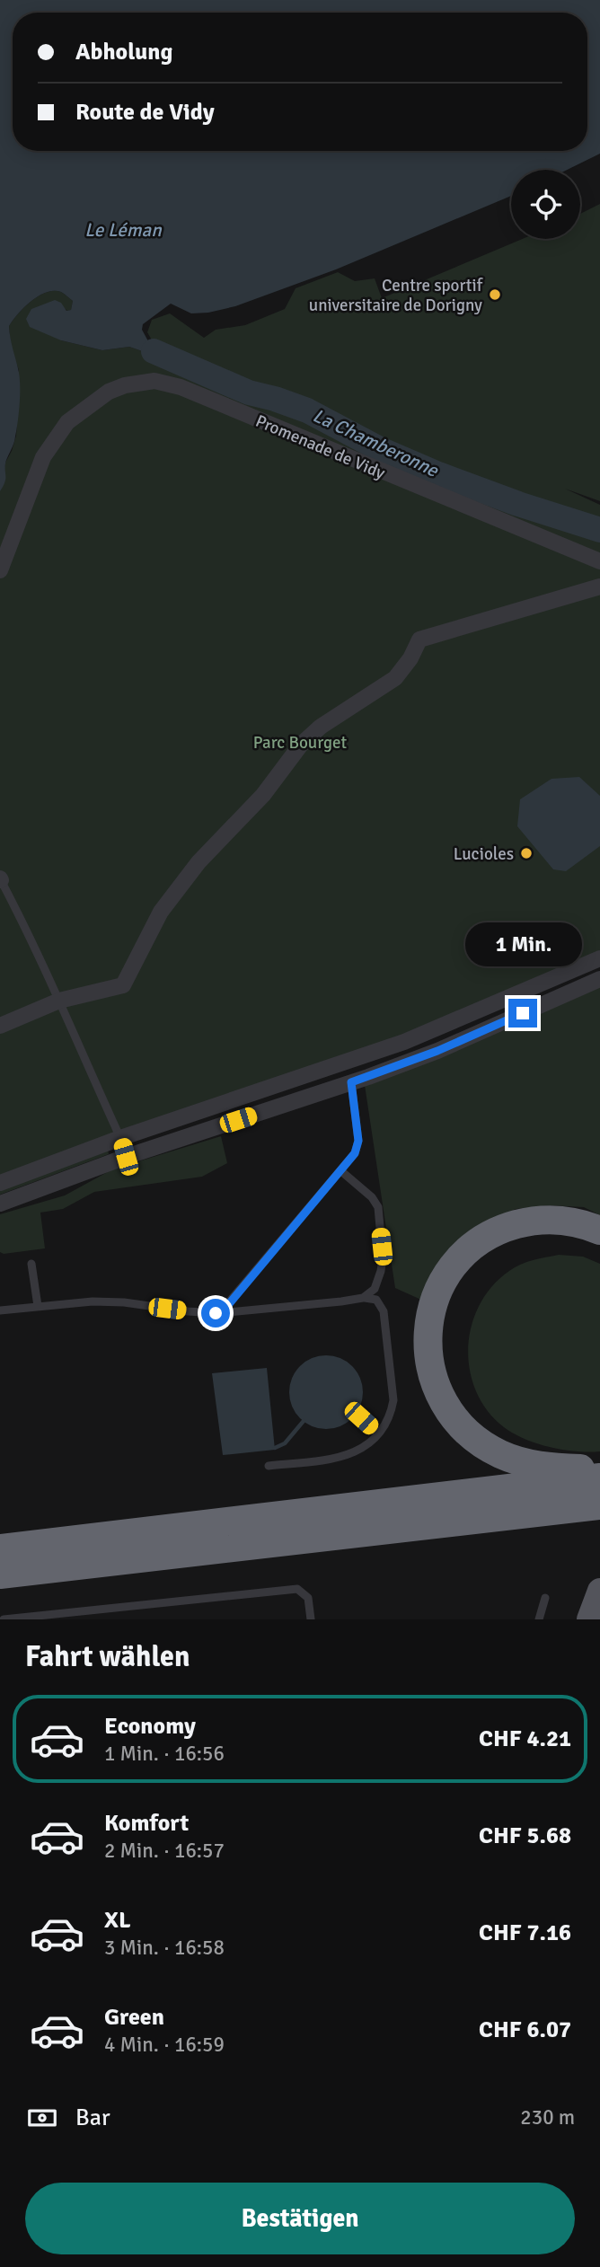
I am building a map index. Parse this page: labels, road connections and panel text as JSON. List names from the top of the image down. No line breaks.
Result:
{"streets":{"street":["Promenade de Vidy"]},"water":["Le Léman","La Chamberonne"],"parks":["Parc Bourget"],"places":["Centre sportif universitaire de Dorigny","Lucioles"],"page":{"banner":["Abholung","Route de Vidy"],"bubble":"1 Min.","heading":"Fahrt wählen","list":[{"name":"Economy","note":"1 Min. · 16:56","value":"CHF 4.21"},{"name":"Komfort","note":"2 Min. · 16:57","value":"CHF 5.68"},{"name":"XL","note":"3 Min. · 16:58","value":"CHF 7.16"},{"name":"Green","note":"4 Min. · 16:59","value":"CHF 6.07"}],"pay":["Bar","230 m"],"buttons":"Bestätigen"}}
